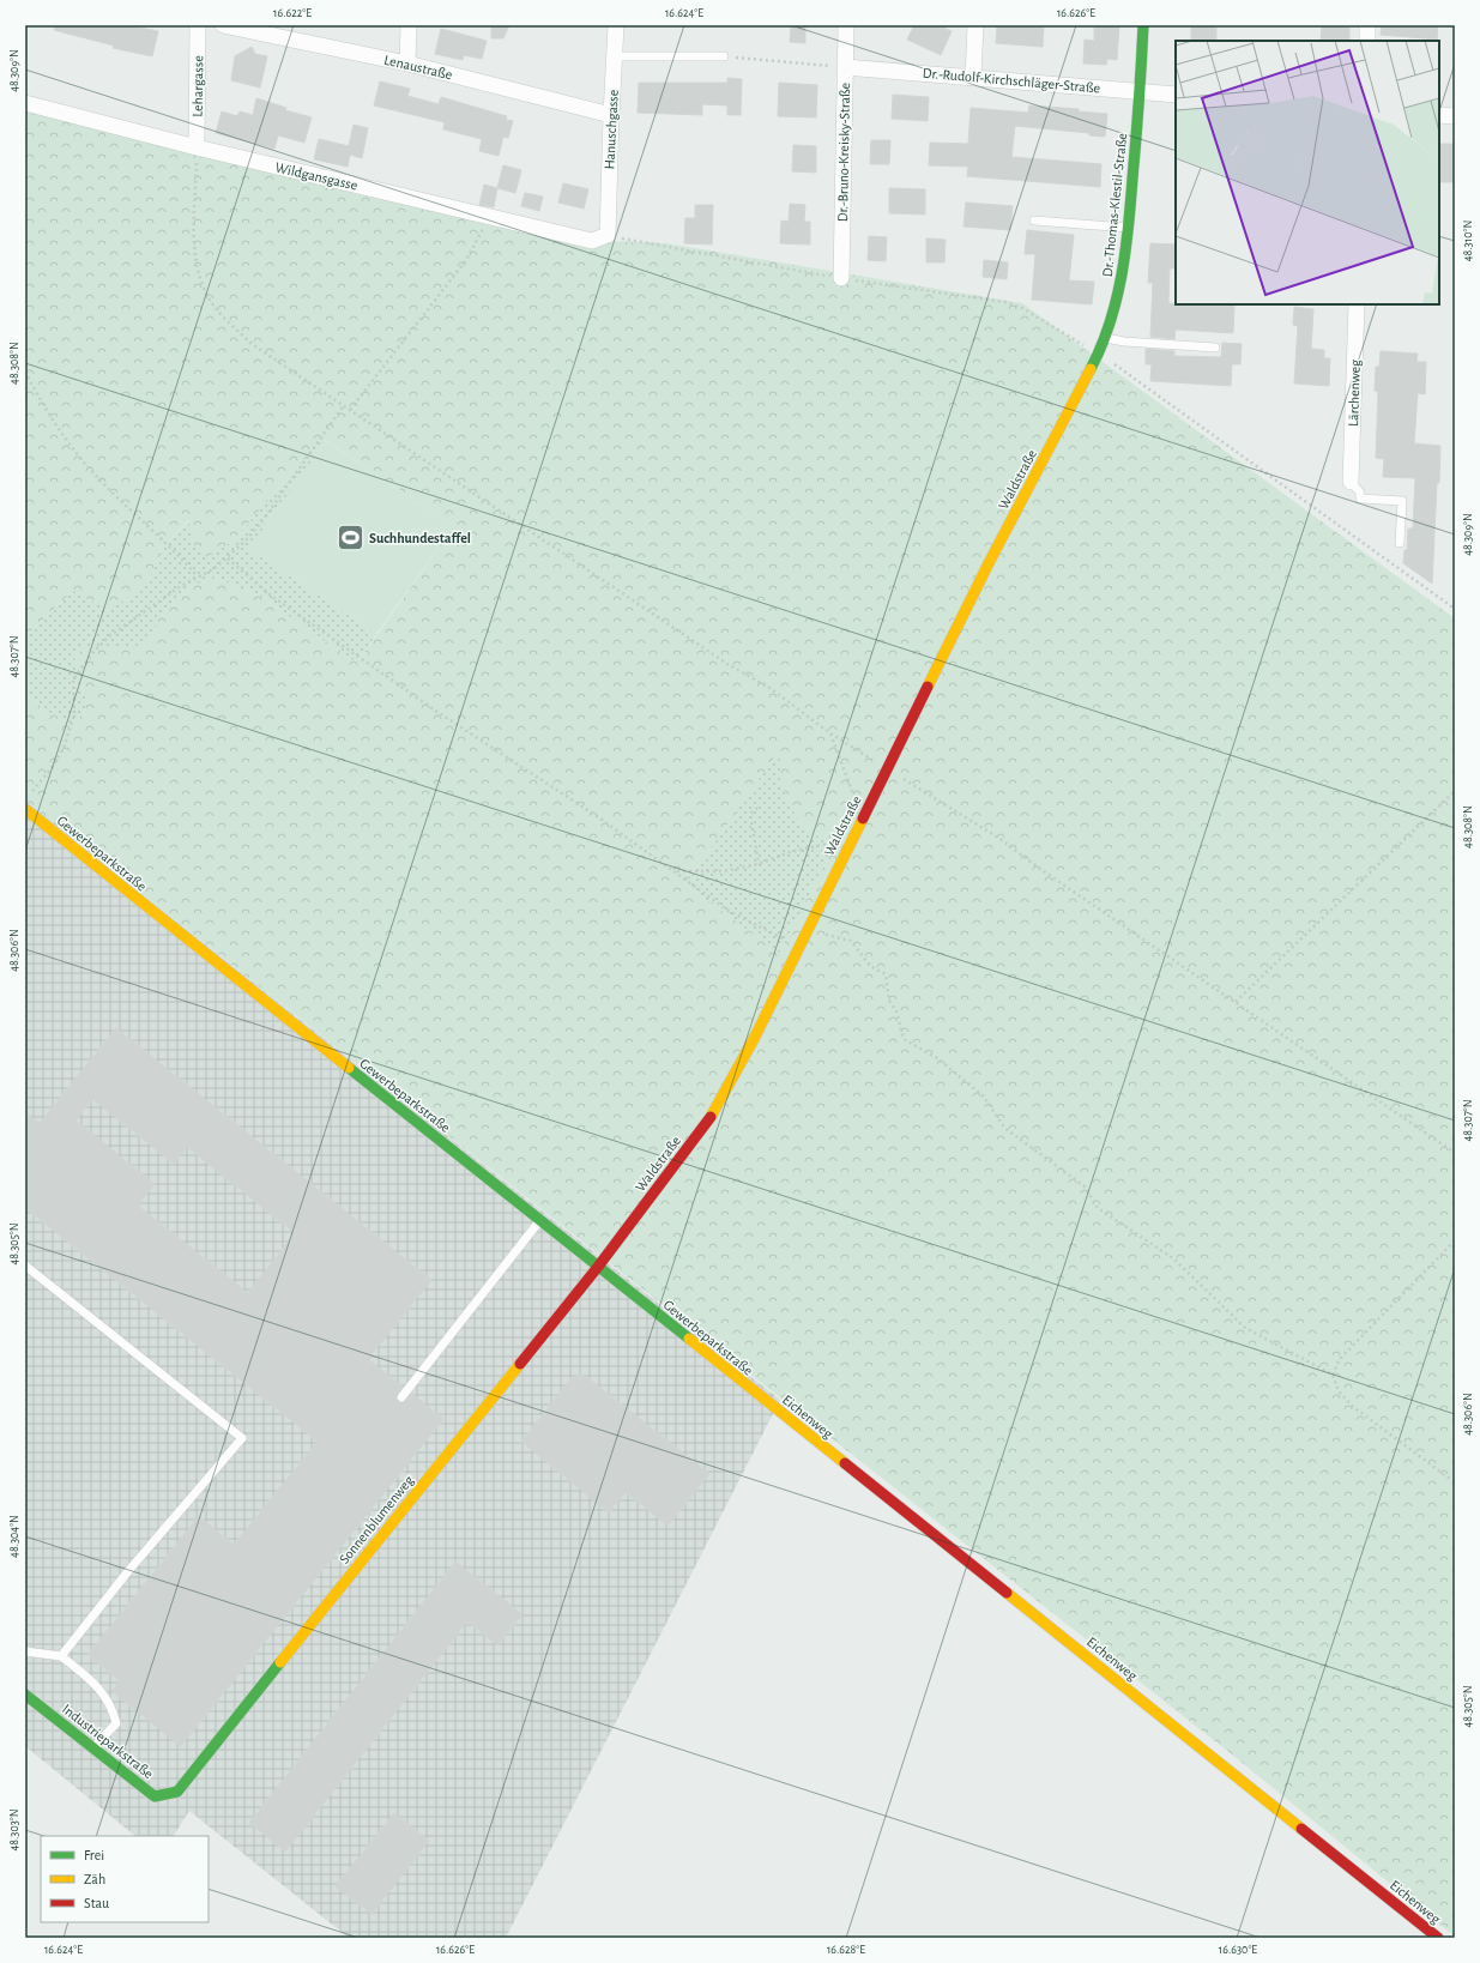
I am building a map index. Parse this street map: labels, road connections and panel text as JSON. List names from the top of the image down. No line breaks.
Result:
{"streets":{"street":["Lenaustraße","Dr.-Rudolf-Kirchschläger-Straße","Lehargasse","Hanuschgasse","Dr.-Bruno-Kreisky-Straße","Wildgansgasse","Dr.-Thomas-Klestil-Straße","Lärchenweg","Waldstraße","Gewerbeparkstraße","Eichenweg","Sonnenblumenweg","Industrieparkstraße"]},"crossings":[["Lenaustraße","Hanuschgasse"],["Dr.-Rudolf-Kirchschläger-Straße","Dr.-Bruno-Kreisky-Straße"],["Dr.-Rudolf-Kirchschläger-Straße","Dr.-Thomas-Klestil-Straße"],["Lehargasse","Wildgansgasse"],["Hanuschgasse","Wildgansgasse"],["Dr.-Thomas-Klestil-Straße","Waldstraße"],["Waldstraße","Gewerbeparkstraße"],["Waldstraße","Sonnenblumenweg"],["Gewerbeparkstraße","Eichenweg"],["Gewerbeparkstraße","Sonnenblumenweg"],["Sonnenblumenweg","Industrieparkstraße"]],"places":{"sports":["Suchhundestaffel"]},"legend":["Frei","Zäh","Stau"],"coordinates":["16.622°E","16.624°E","16.626°E","48.309°N","48.310°N","48.308°N","48.307°N","48.306°N","48.305°N","48.304°N","48.303°N","16.628°E","16.630°E"]}
